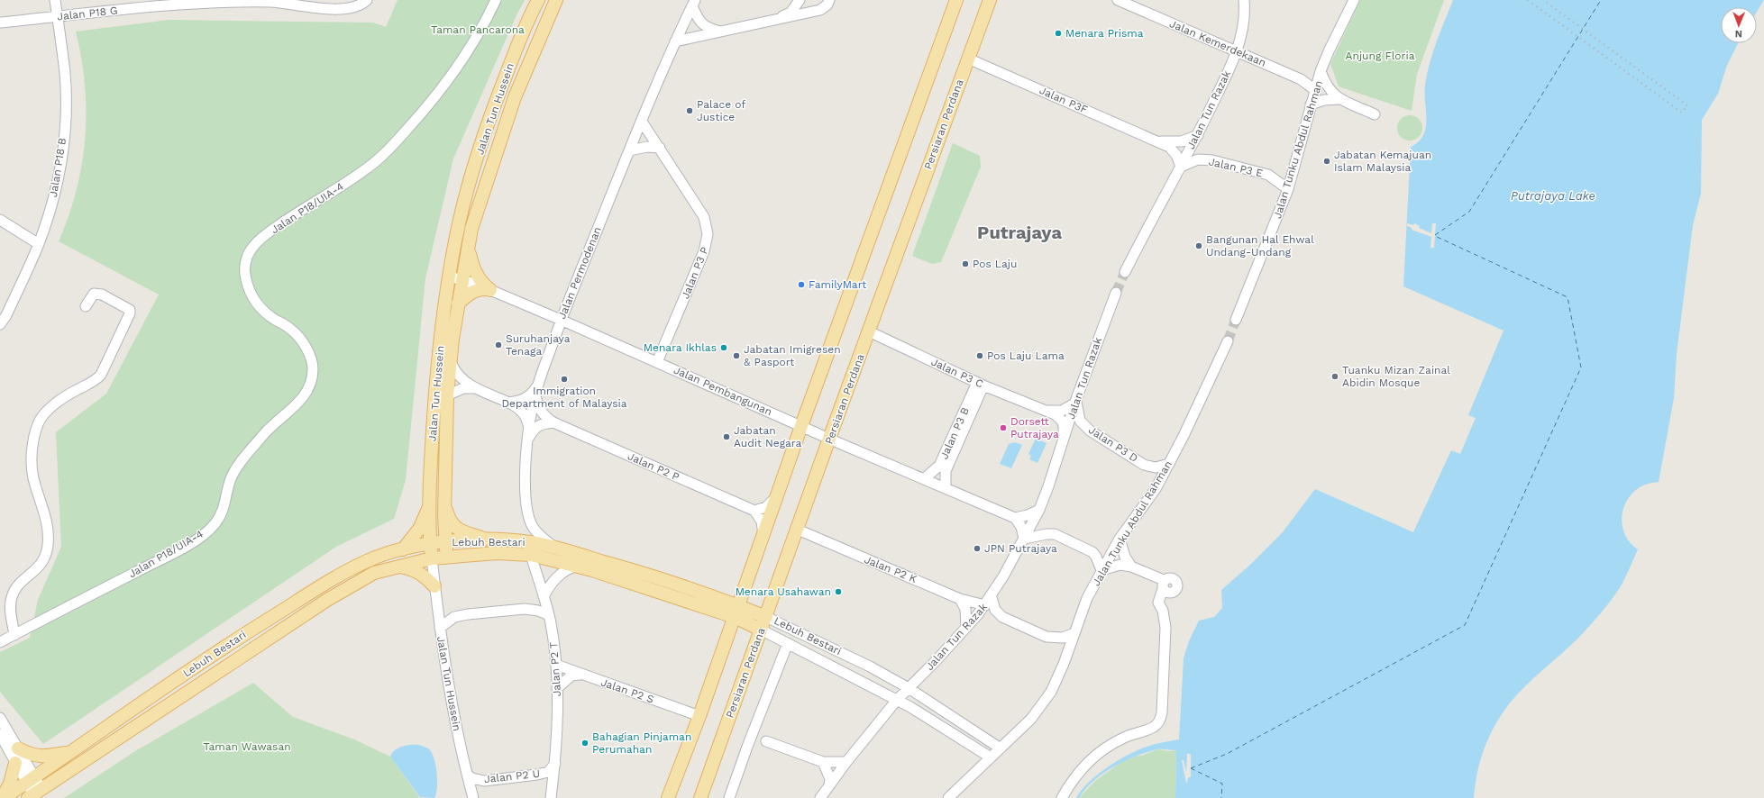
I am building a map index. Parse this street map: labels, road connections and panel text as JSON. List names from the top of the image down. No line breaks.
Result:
{"streets":{"main road":["Jalan Tun Hussein","Persiaran Perdana","Lebuh Bestari"],"street":["Jalan P18 G","Jalan Kemerdekaan","Jalan P3F","Jalan Tun Razak","Jalan Tunku Abdul Rahman","Jalan P18 B","Jalan P3 E","Jalan P18/UIA-4","Jalan Permodenan","Jalan P3 P","Jalan P3 C","Jalan Pembangunan","Jalan P3 B","Jalan P3 D","Jalan P2 P","Jalan P2 K","Jalan P2 T","Jalan P2 S","Jalan P2 U"]},"crossings":[["Jalan P18 G","Jalan P18 B"],["Jalan Kemerdekaan","Jalan Tun Razak"],["Jalan Kemerdekaan","Jalan Tunku Abdul Rahman"],["Jalan P3F","Jalan Tun Razak"],["Jalan P3F","Persiaran Perdana"],["Jalan P3F","Jalan P3 E"],["Jalan Tun Hussein","Jalan Permodenan"],["Jalan Tun Hussein","Jalan Pembangunan"],["Jalan Tun Hussein","Jalan P2 P"],["Jalan Tun Hussein","Lebuh Bestari"],["Jalan Tun Hussein","Jalan P2 U"],["Jalan Tun Razak","Jalan Tunku Abdul Rahman"],["Jalan Tun Razak","Jalan P3 E"],["Jalan Tun Razak","Jalan P3 C"],["Jalan Tun Razak","Jalan Pembangunan"],["Jalan Tun Razak","Jalan P3 B"],["Jalan Tun Razak","Jalan P3 D"],["Jalan Tun Razak","Lebuh Bestari"],["Jalan Tun Razak","Jalan P2 K"],["Persiaran Perdana","Jalan P3 C"],["Persiaran Perdana","Jalan Pembangunan"],["Persiaran Perdana","Lebuh Bestari"],["Persiaran Perdana","Jalan P2 K"],["Jalan Tunku Abdul Rahman","Jalan P3 E"],["Jalan Tunku Abdul Rahman","Jalan P3 D"],["Jalan Tunku Abdul Rahman","Lebuh Bestari"],["Jalan Permodenan","Jalan P3 P"],["Jalan Permodenan","Jalan Pembangunan"],["Jalan Permodenan","Jalan P2 P"],["Jalan Permodenan","Lebuh Bestari"],["Jalan P3 P","Jalan Pembangunan"],["Jalan P3 C","Jalan Pembangunan"],["Jalan P3 C","Jalan P3 B"],["Jalan P3 C","Jalan P3 D"],["Jalan Pembangunan","Jalan P3 B"],["Jalan Pembangunan","Jalan P2 P"],["Lebuh Bestari","Jalan P2 T"],["Jalan P2 T","Jalan P2 S"],["Jalan P2 T","Jalan P2 U"]],"districts":["Putrajaya"],"water":["Putrajaya Lake"],"parks":["Taman Pancarona","Anjung Floria","Taman Wawasan"],"places":["Menara Prisma","Palace of Justice","Jabatan Kemajuan Islam Malaysia","Bangunan Hal Ehwal Undang-Undang","Pos Laju","FamilyMart","Suruhanjaya Tenaga","Menara Ikhlas","Jabatan Imigresen & Pasport","Pos Laju Lama","Tuanku Mizan Zainal Abidin Mosque","Immigration Department of Malaysia","Dorsett Putrajaya","Jabatan Audit Negara","JPN Putrajaya","Menara Usahawan","Bahagian Pinjaman Perumahan"],"north":"bottom"}
